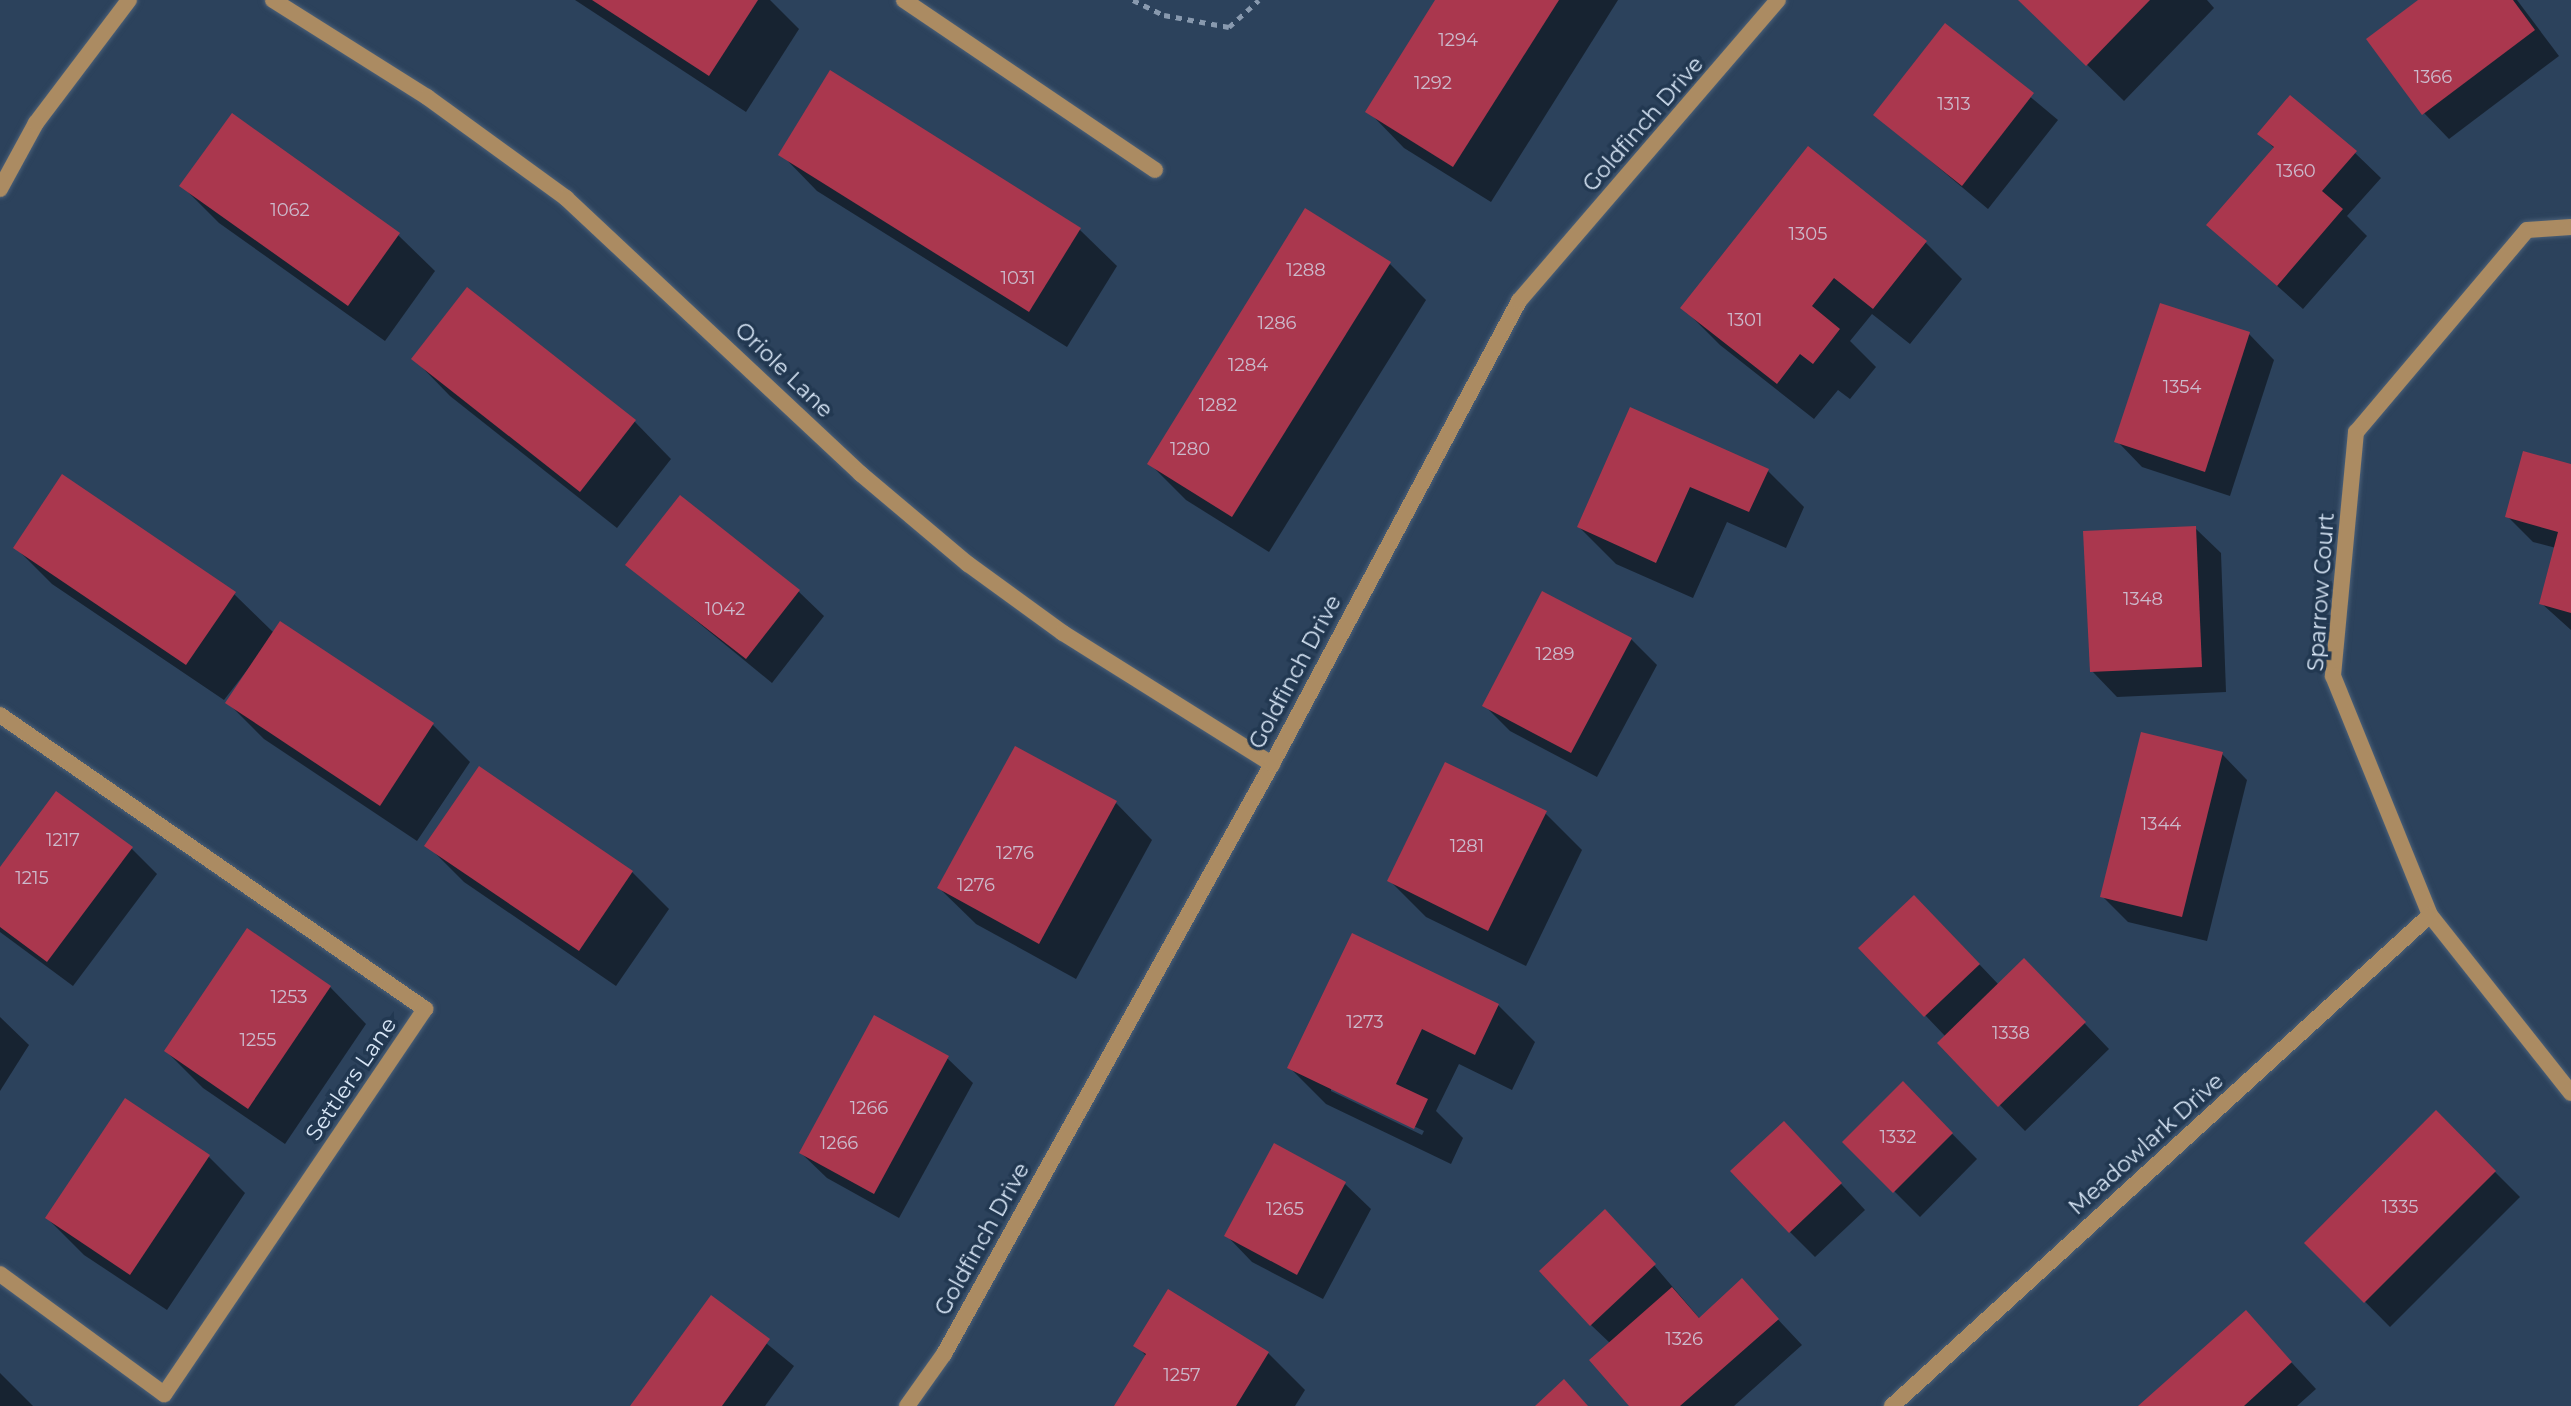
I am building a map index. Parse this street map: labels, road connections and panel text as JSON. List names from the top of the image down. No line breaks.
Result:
{"streets":{"street":["Goldfinch Drive","Oriole Lane","Sparrow Court","Settlers Lane","Meadowlark Drive"]},"crossings":[["Goldfinch Drive","Oriole Lane"],["Sparrow Court","Meadowlark Drive"]],"house_numbers":["1294","1366","1292","1313","1360","1062","1305","1288","1031","1301","1286","1284","1354","1282","1280","1348","1042","1289","1344","1217","1281","1276","1215","1276","1253","1273","1338","1255","1266","1332","1266","1335","1265","1326","1257"]}
